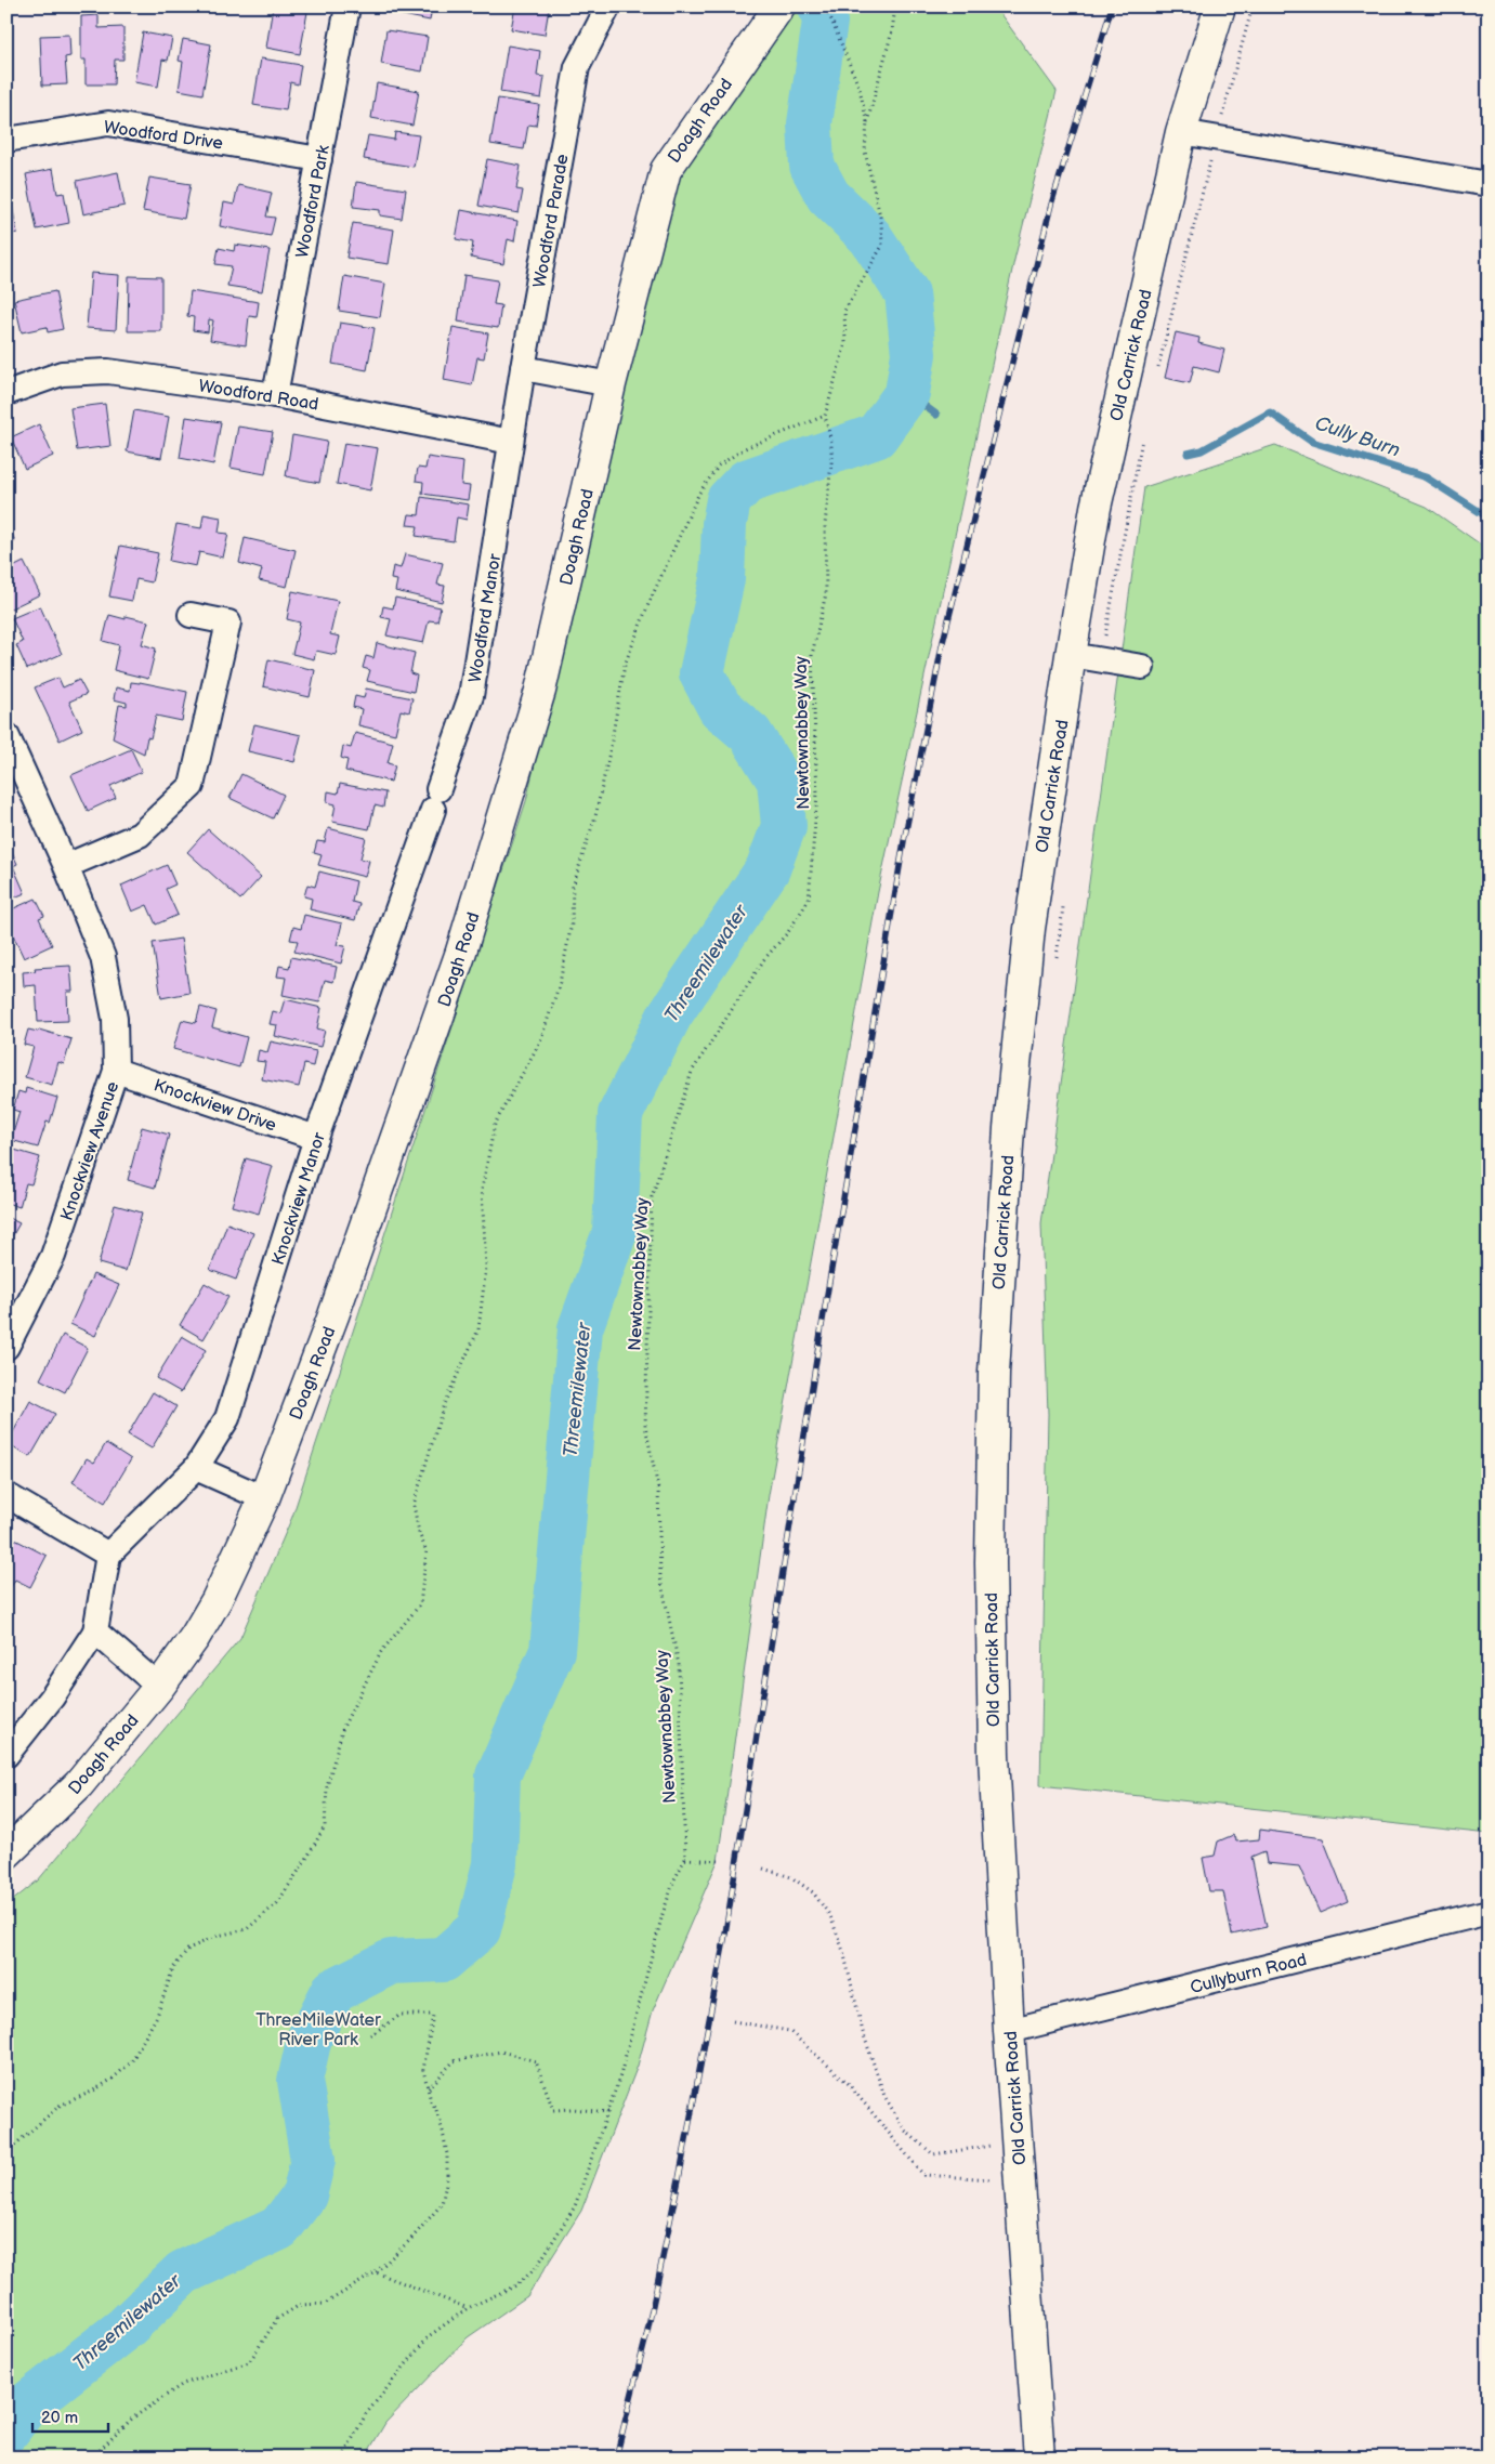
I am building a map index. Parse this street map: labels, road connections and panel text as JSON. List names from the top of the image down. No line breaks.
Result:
{"streets":{"main road":["Doagh Road","Old Carrick Road"],"street":["Woodford Drive","Woodford Park","Woodford Parade","Woodford Road","Woodford Manor","Knockview Drive","Knockview Avenue","Knockview Manor","Cullyburn Road"],"path":["Newtownabbey Way"]},"crossings":[["Woodford Drive","Woodford Park"],["Woodford Park","Woodford Road"],["Woodford Parade","Woodford Road"],["Woodford Parade","Woodford Manor"],["Old Carrick Road","Cullyburn Road"],["Woodford Road","Woodford Manor"],["Woodford Manor","Knockview Manor"],["Knockview Drive","Knockview Avenue"],["Knockview Drive","Knockview Manor"]],"water":["Cully Burn","Threemilewater"],"parks":["ThreeMileWater River Park"],"scale_bar":"20 m"}
